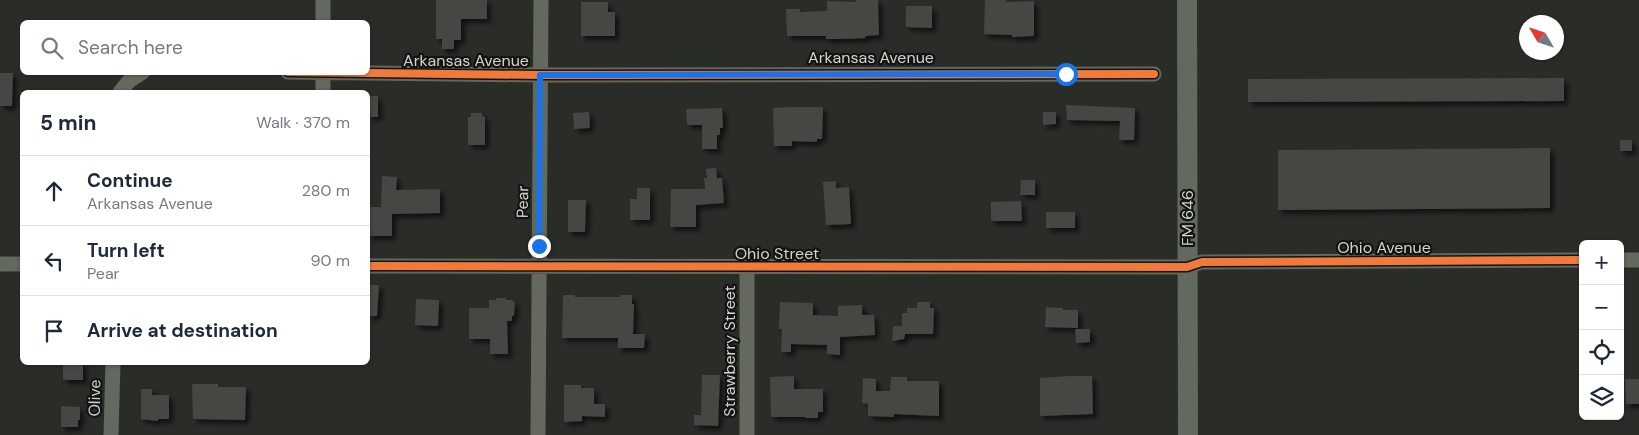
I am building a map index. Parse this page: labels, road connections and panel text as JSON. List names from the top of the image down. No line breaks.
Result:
{"streets":{"main road":["FM 646"],"street":["Arkansas Avenue","Pear","Ohio Avenue","Ohio Street","Strawberry Street","Olive"]},"crossings":[["Arkansas Avenue","Pear"],["Pear","Ohio Street"],["FM 646","Ohio Avenue"],["FM 646","Ohio Street"],["Ohio Avenue","Ohio Street"],["Ohio Street","Strawberry Street"]],"north":"top left","page":{"search":"Search here","heading":["5 min","Walk · 370 m"],"list":[["Continue","Arkansas Avenue","280 m"],["Turn left","Pear","90 m"],"Arrive at destination"],"map_buttons":["+","−"]}}
